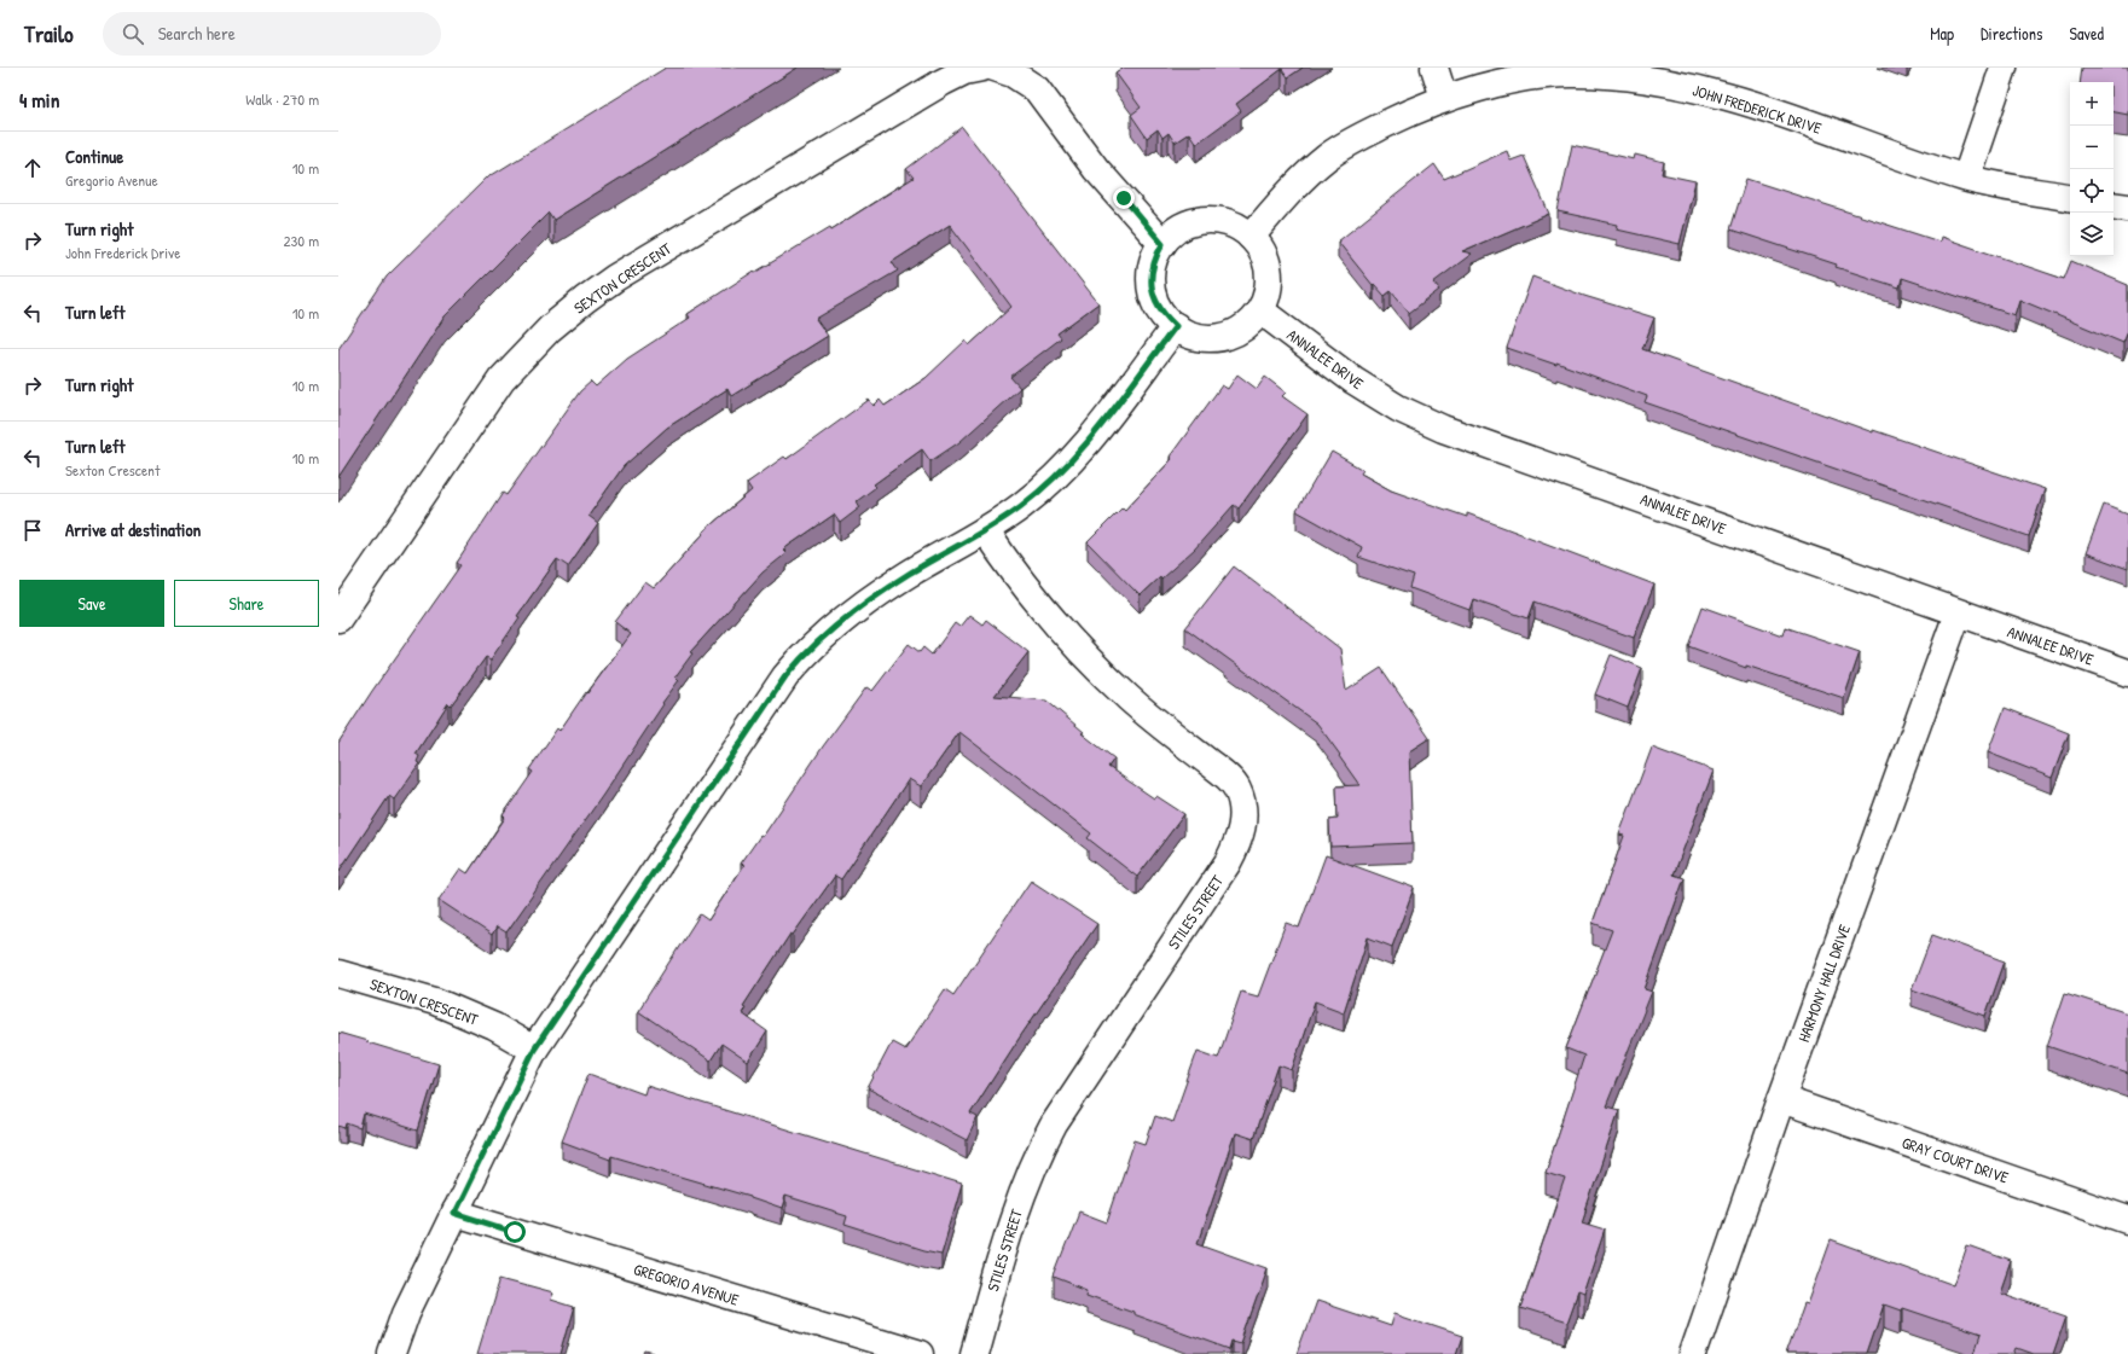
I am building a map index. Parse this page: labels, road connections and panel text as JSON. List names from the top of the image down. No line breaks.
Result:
{"streets":{"street":["JOHN FREDERICK DRIVE","SEXTON CRESCENT","ANNALEE DRIVE","STILES STREET","HARMONY HALL DRIVE","GRAY COURT DRIVE","GREGORIO AVENUE"]},"crossings":[["JOHN FREDERICK DRIVE","ANNALEE DRIVE"],["ANNALEE DRIVE","HARMONY HALL DRIVE"],["HARMONY HALL DRIVE","GRAY COURT DRIVE"]],"page":{"header":"Trailo","search":"Search here","nav":["Map","Directions","Saved"],"heading":["4 min","Walk · 270 m"],"map_buttons":["+","−"],"list":[["Continue","Gregorio Avenue","10 m"],["Turn right","John Frederick Drive","230 m"],["Turn left","10 m"],["Turn right","10 m"],["Turn left","Sexton Crescent","10 m"],"Arrive at destination"],"buttons":["Save","Share"]}}
